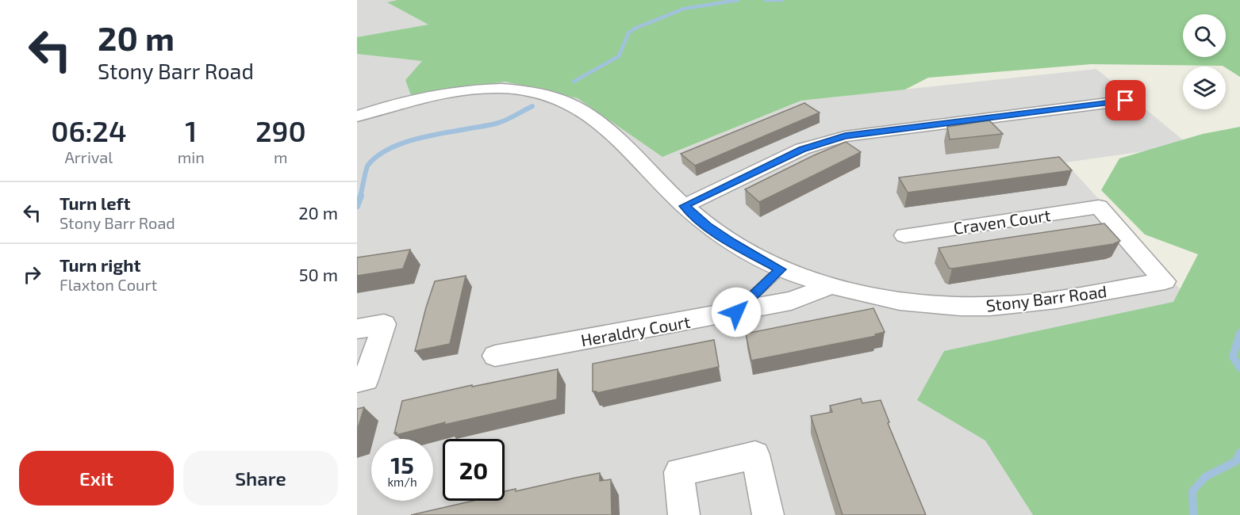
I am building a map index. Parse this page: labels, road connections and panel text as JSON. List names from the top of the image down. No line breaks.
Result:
{"streets":{"street":["Craven Court","Stony Barr Road","Heraldry Court"]},"crossings":[["Craven Court","Stony Barr Road"],["Stony Barr Road","Heraldry Court"]],"page":{"turn":["20 m","Stony Barr Road"],"eta":["06:24","Arrival","1","min","290","m"],"list":[{"name":"Turn left","note":"Stony Barr Road","value":"20 m"},{"name":"Turn right","note":"Flaxton Court","value":"50 m"}],"speed":"15 km/h","limit":"20","buttons":["Exit","Share"]}}
